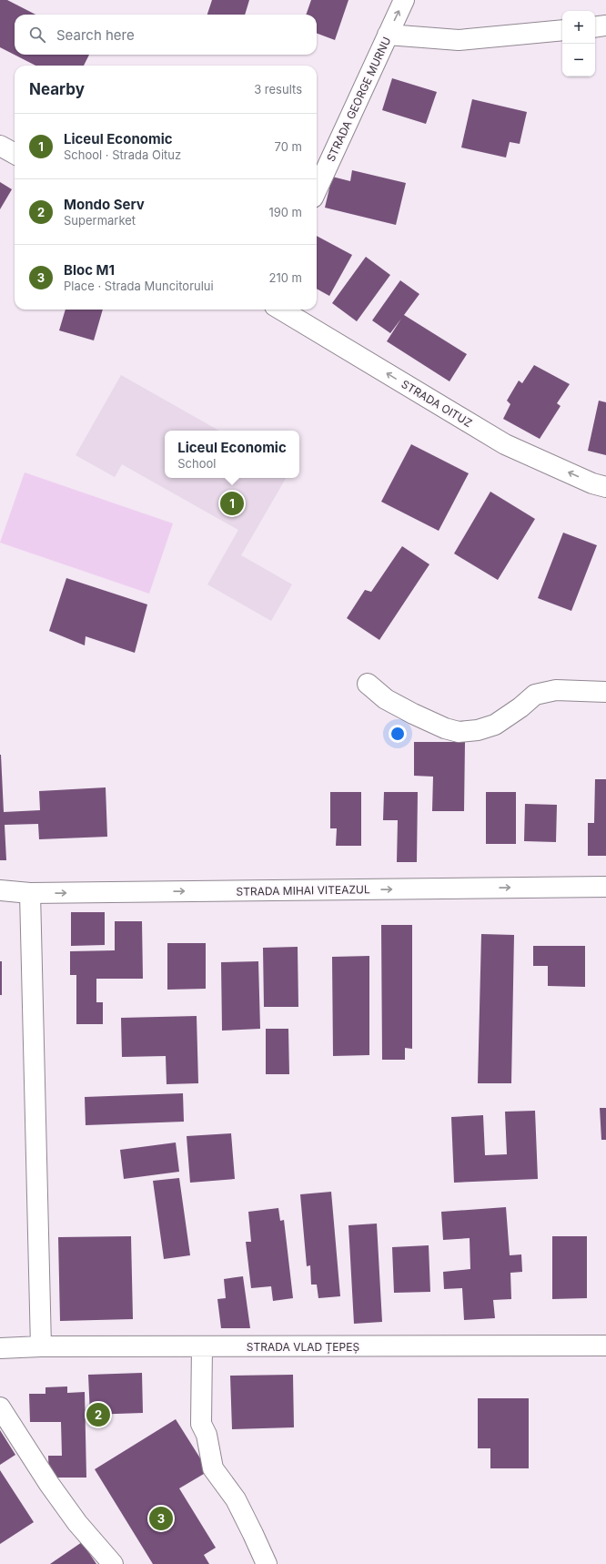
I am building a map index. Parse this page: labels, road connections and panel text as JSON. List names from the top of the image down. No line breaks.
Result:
{"streets":{"street":["STRADA GEORGE MURNU","STRADA OITUZ","STRADA MIHAI VITEAZUL","STRADA VLAD ȚEPEȘ"]},"one_way":["STRADA OITUZ","STRADA MIHAI VITEAZUL"],"page":{"map_buttons":["+","−"],"search":"Search here","heading":["Nearby","3 results"],"list":[{"mark":"1","name":"Liceul Economic","note":"School · Strada Oituz","value":"70 m"},{"mark":"2","name":"Mondo Serv","note":"Supermarket","value":"190 m"},{"mark":"3","name":"Bloc M1","note":"Place · Strada Muncitorului","value":"210 m"}],"popup":["Liceul Economic","School"],"pins":["1","2","3"]}}
